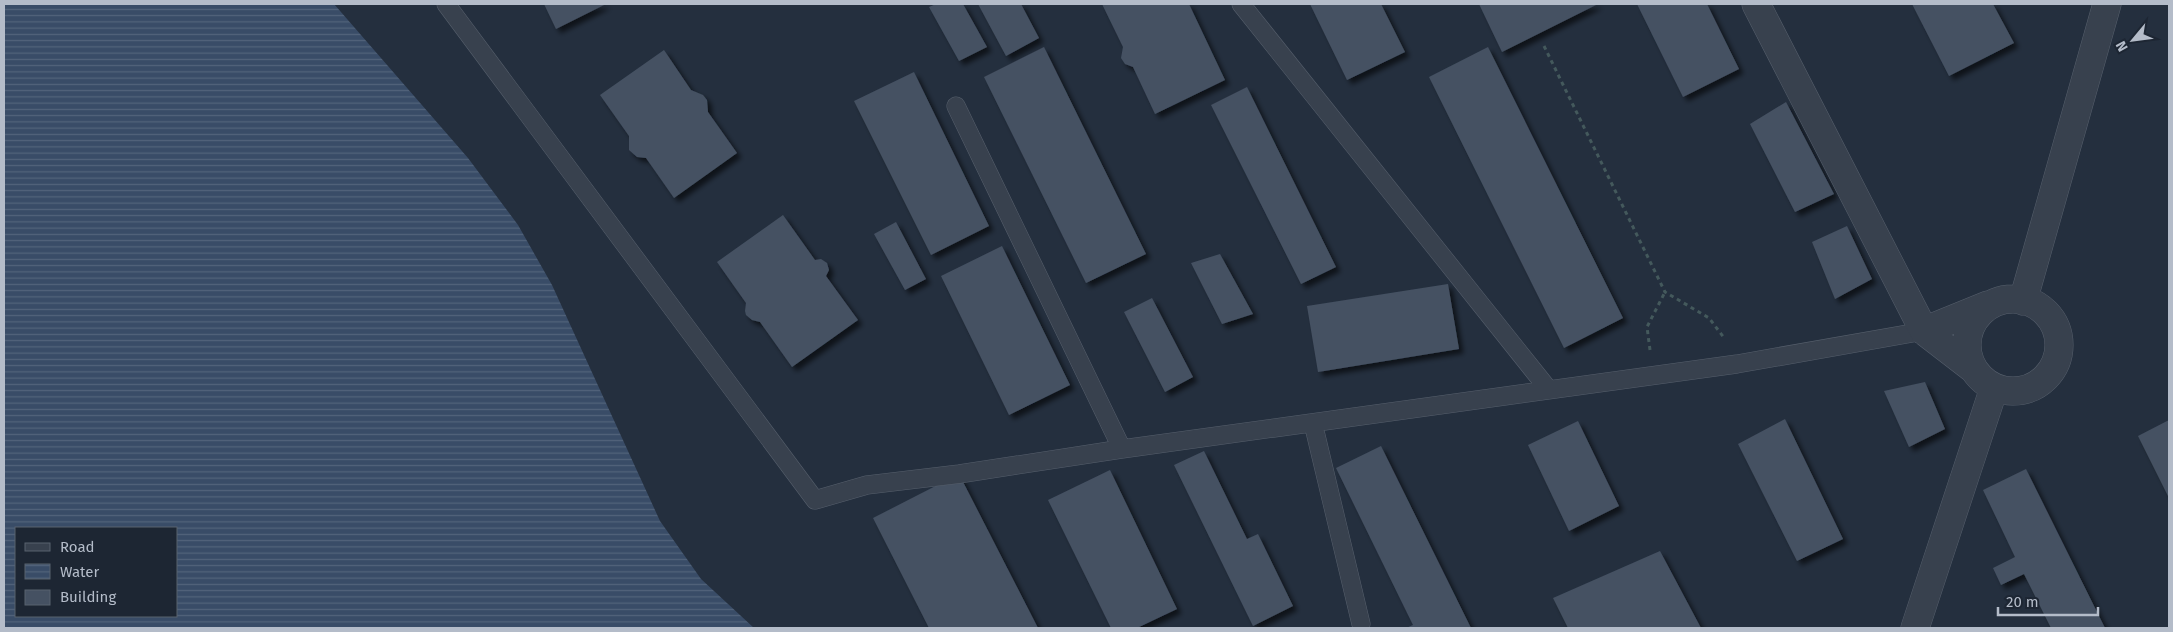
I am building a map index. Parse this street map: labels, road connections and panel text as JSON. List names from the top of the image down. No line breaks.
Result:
{"legend":["Road","Water","Building"],"scale_bar":"20 m","north":"bottom left"}
